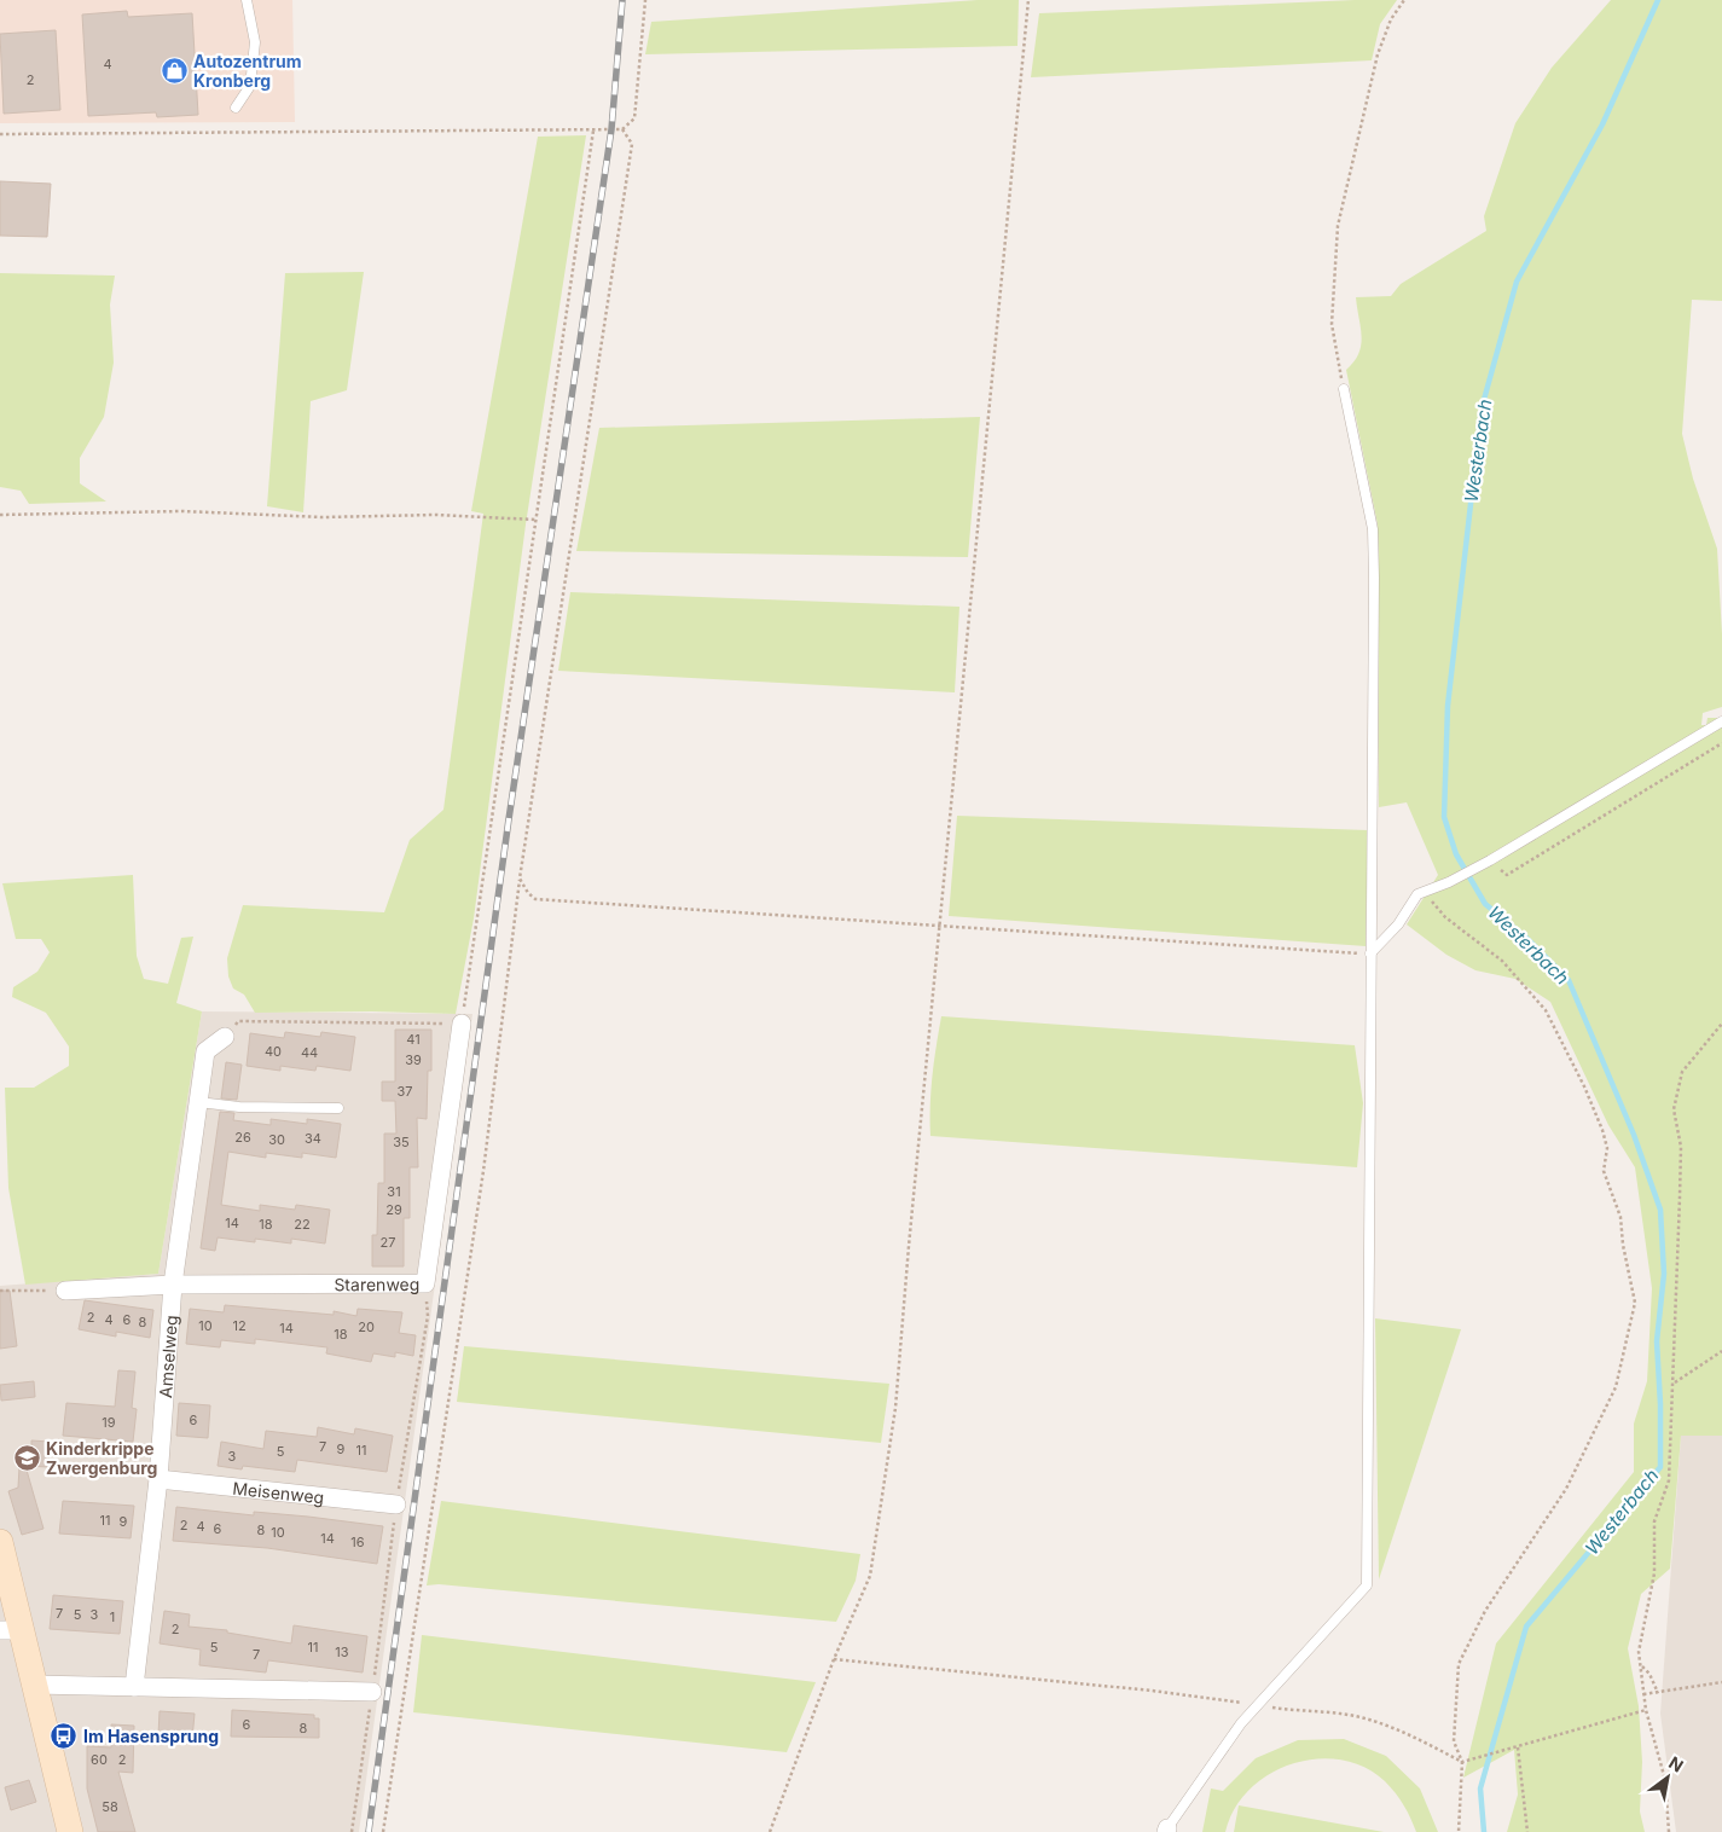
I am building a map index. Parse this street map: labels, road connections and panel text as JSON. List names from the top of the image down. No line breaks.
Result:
{"streets":{"street":["Starenweg","Amselweg","Meisenweg"]},"crossings":[["Starenweg","Amselweg"],["Amselweg","Meisenweg"]],"water":["Westerbach"],"places":{"shop":["Autozentrum Kronberg"],"school or university":["Kinderkrippe Zwergenburg"],"bus stop":["Im Hasensprung"]},"house_numbers":["4","2","41","40","44","39","37","26","34","30","35","31","29","14","18","22","27","2","4","6","8","10","12","20","14","18","6","19","7","9","11","5","3","11","9","2","4","6","8","10","14","16","7","5","3","1","2","5","11","13","7","6","8","60","2","58"],"north":"top right"}
